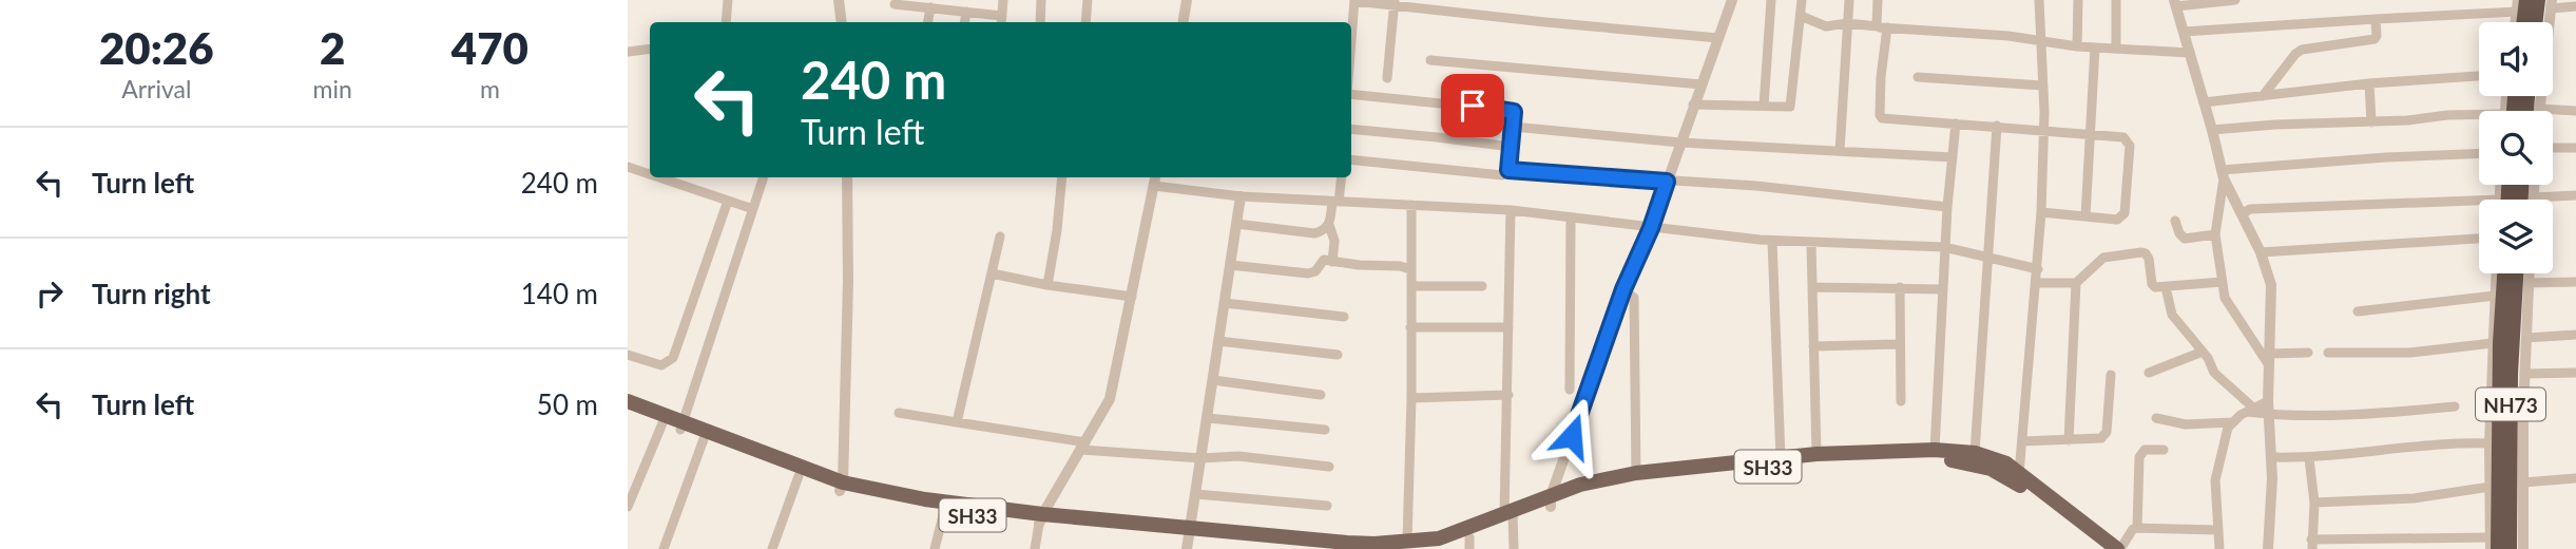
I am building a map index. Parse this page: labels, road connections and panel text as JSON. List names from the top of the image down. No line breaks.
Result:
{"streets":{"highway":["NH73"],"main road":["SH33"]},"page":{"eta":["20:26","Arrival","2","min","470","m"],"turn":["240 m","Turn left"],"list":[{"name":"Turn left","value":"240 m"},{"name":"Turn right","value":"140 m"},{"name":"Turn left","value":"50 m"}]}}
